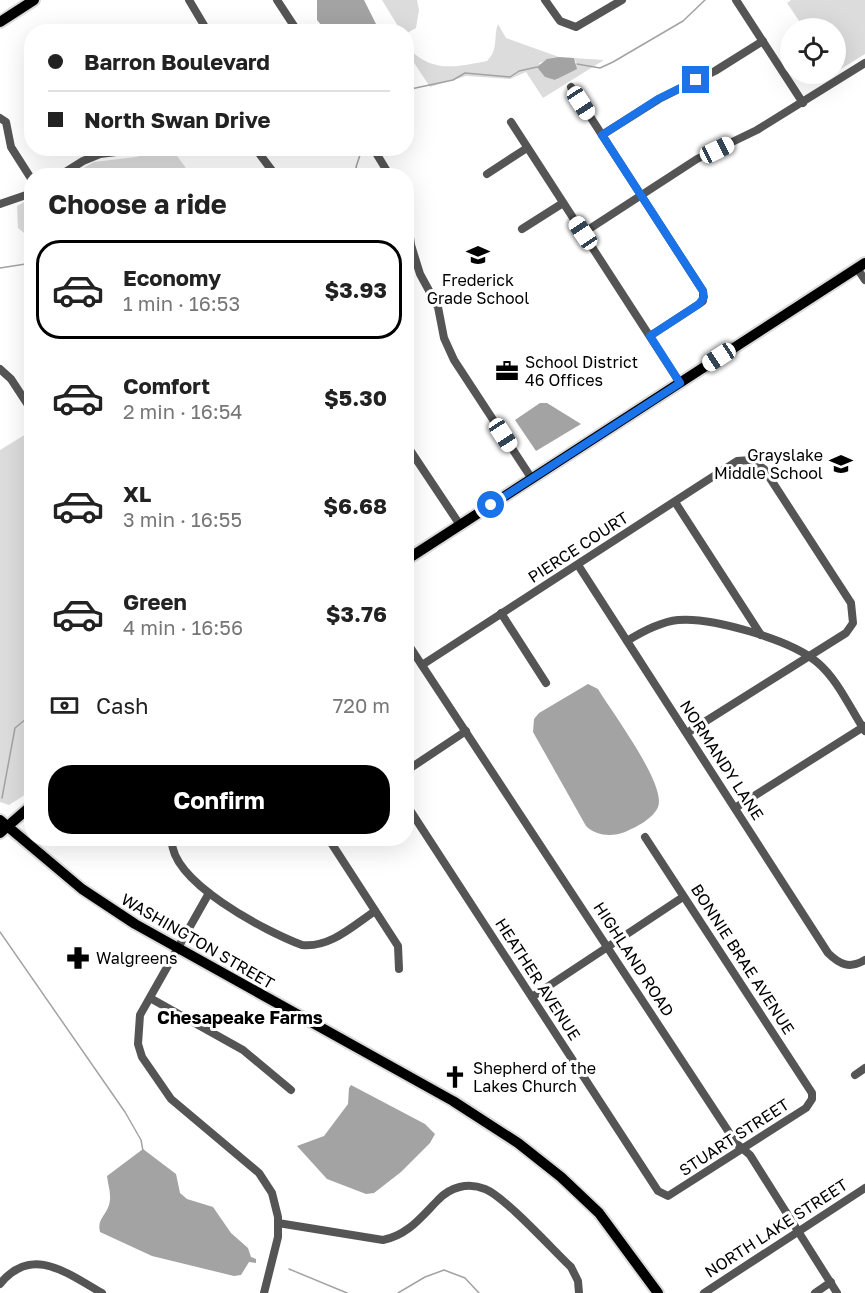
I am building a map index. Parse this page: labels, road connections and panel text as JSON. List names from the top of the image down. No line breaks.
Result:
{"streets":{"main road":["WASHINGTON STREET"],"street":["PIERCE COURT","NORMANDY LANE","HIGHLAND ROAD","BONNIE BRAE AVENUE","HEATHER AVENUE","STUART STREET","NORTH LAKE STREET"]},"crossings":[["PIERCE COURT","NORMANDY LANE"],["PIERCE COURT","HIGHLAND ROAD"],["HIGHLAND ROAD","STUART STREET"],["HIGHLAND ROAD","NORTH LAKE STREET"],["BONNIE BRAE AVENUE","STUART STREET"],["HEATHER AVENUE","STUART STREET"]],"districts":["Chesapeake Farms"],"places":{"school or university":["Frederick Grade School","Grayslake Middle School"],"office":["School District 46 Offices"],"pharmacy":["Walgreens"],"church":["Shepherd of the Lakes Church"]},"page":{"banner":["Barron Boulevard","North Swan Drive"],"heading":"Choose a ride","list":[{"name":"Economy","note":"1 min · 16:53","value":"$3.93"},{"name":"Comfort","note":"2 min · 16:54","value":"$5.30"},{"name":"XL","note":"3 min · 16:55","value":"$6.68"},{"name":"Green","note":"4 min · 16:56","value":"$3.76"}],"pay":["Cash","720 m"],"buttons":"Confirm"}}
